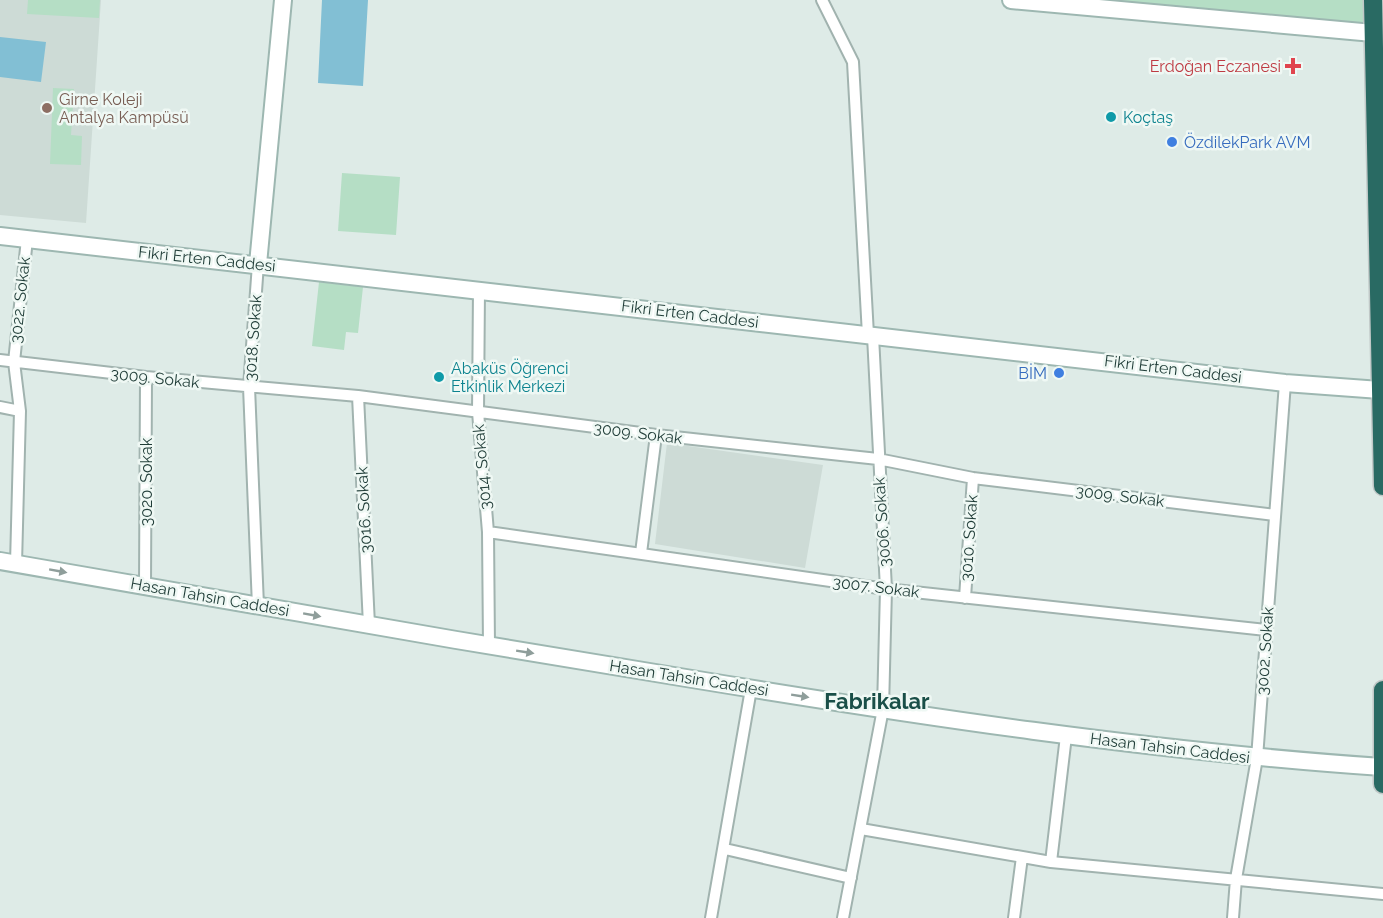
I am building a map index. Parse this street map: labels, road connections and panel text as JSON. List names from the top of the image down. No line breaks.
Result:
{"streets":{"street":["Fikri Erten Caddesi","3022. Sokak","3018. Sokak","3009. Sokak","3014. Sokak","3020. Sokak","3016. Sokak","3006. Sokak","3010. Sokak","3007. Sokak","Hasan Tahsin Caddesi","3002. Sokak"]},"crossings":[["Fikri Erten Caddesi","3022. Sokak"],["Fikri Erten Caddesi","3018. Sokak"],["Fikri Erten Caddesi","3014. Sokak"],["Fikri Erten Caddesi","3006. Sokak"],["Fikri Erten Caddesi","3002. Sokak"],["3022. Sokak","3009. Sokak"],["3022. Sokak","Hasan Tahsin Caddesi"],["3018. Sokak","3009. Sokak"],["3018. Sokak","Hasan Tahsin Caddesi"],["3009. Sokak","3014. Sokak"],["3009. Sokak","3020. Sokak"],["3009. Sokak","3016. Sokak"],["3009. Sokak","3006. Sokak"],["3009. Sokak","3010. Sokak"],["3009. Sokak","3002. Sokak"],["3014. Sokak","3007. Sokak"],["3014. Sokak","Hasan Tahsin Caddesi"],["3020. Sokak","Hasan Tahsin Caddesi"],["3016. Sokak","Hasan Tahsin Caddesi"],["3006. Sokak","3007. Sokak"],["3006. Sokak","Hasan Tahsin Caddesi"],["3010. Sokak","3007. Sokak"],["3007. Sokak","3002. Sokak"],["Hasan Tahsin Caddesi","3002. Sokak"]],"one_way":["Hasan Tahsin Caddesi"],"districts":["Fabrikalar"],"places":{"health":["Erdoğan Eczanesi"],"other":["Girne Koleji Antalya Kampüsü","Koçtaş","ÖzdilekPark AVM","BİM","Abaküs Öğrenci Etkinlik Merkezi"]}}
